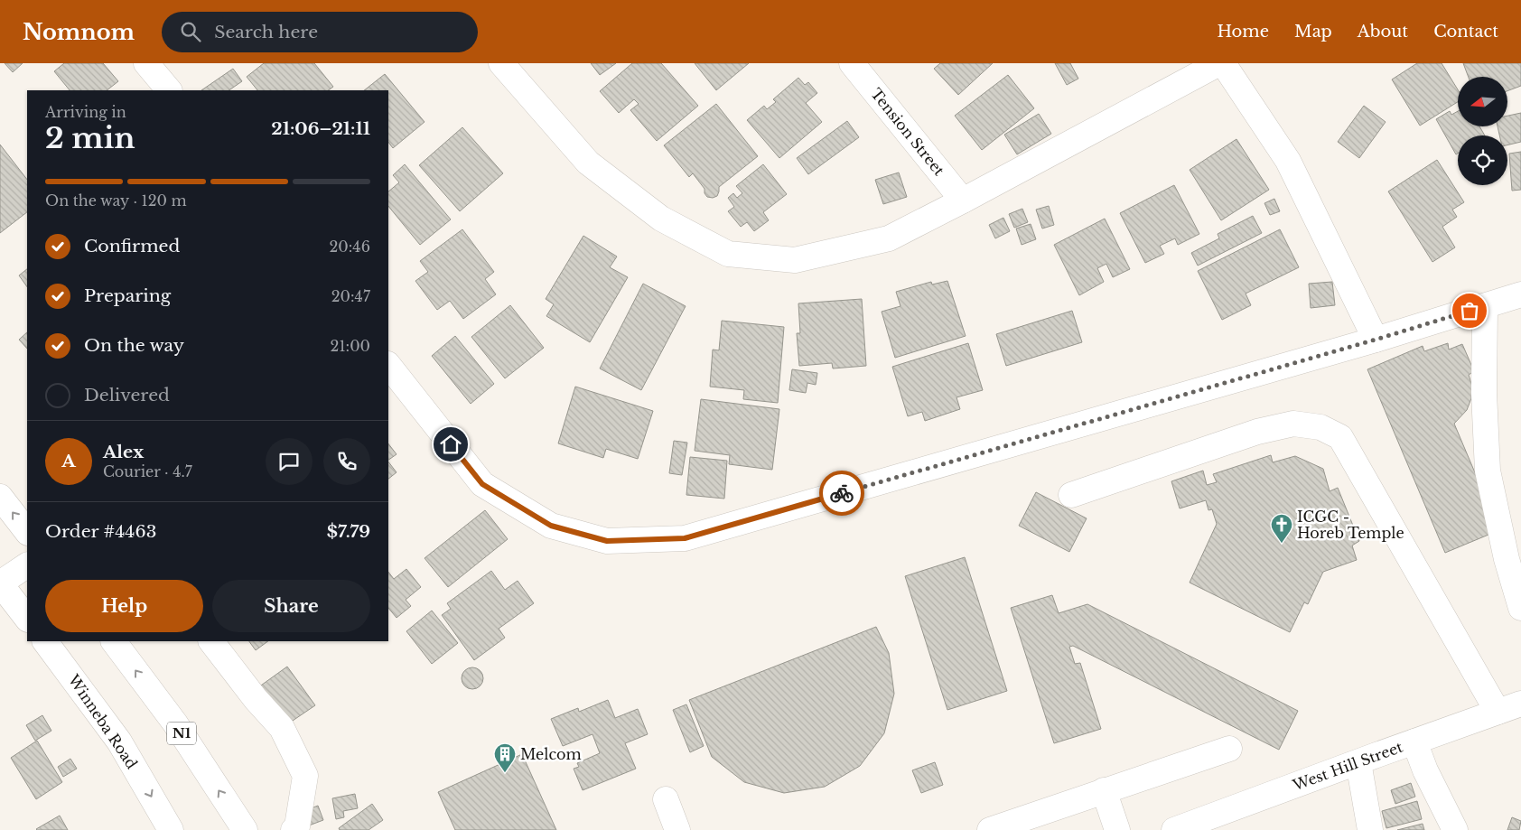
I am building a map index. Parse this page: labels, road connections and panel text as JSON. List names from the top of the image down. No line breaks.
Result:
{"streets":{"main road":["Tension Street","Winneba Road","N1","West Hill Street"]},"places":{"church":["ICGC - Horeb Temple"],"building":["Melcom"]},"north":"left","page":{"header":"Nomnom","search":"Search here","nav":["Home","Map","About","Contact"],"heading":["2 min","Arriving in","21:06–21:11"],"panel":["Alex","Courier · 4.7","Order #4463","$7.79"],"bar":"On the way · 120 m","list":[["Confirmed","20:46"],["Preparing","20:47"],["On the way","21:00"],"Delivered"],"round":"A","buttons":["Help","Share"]}}
